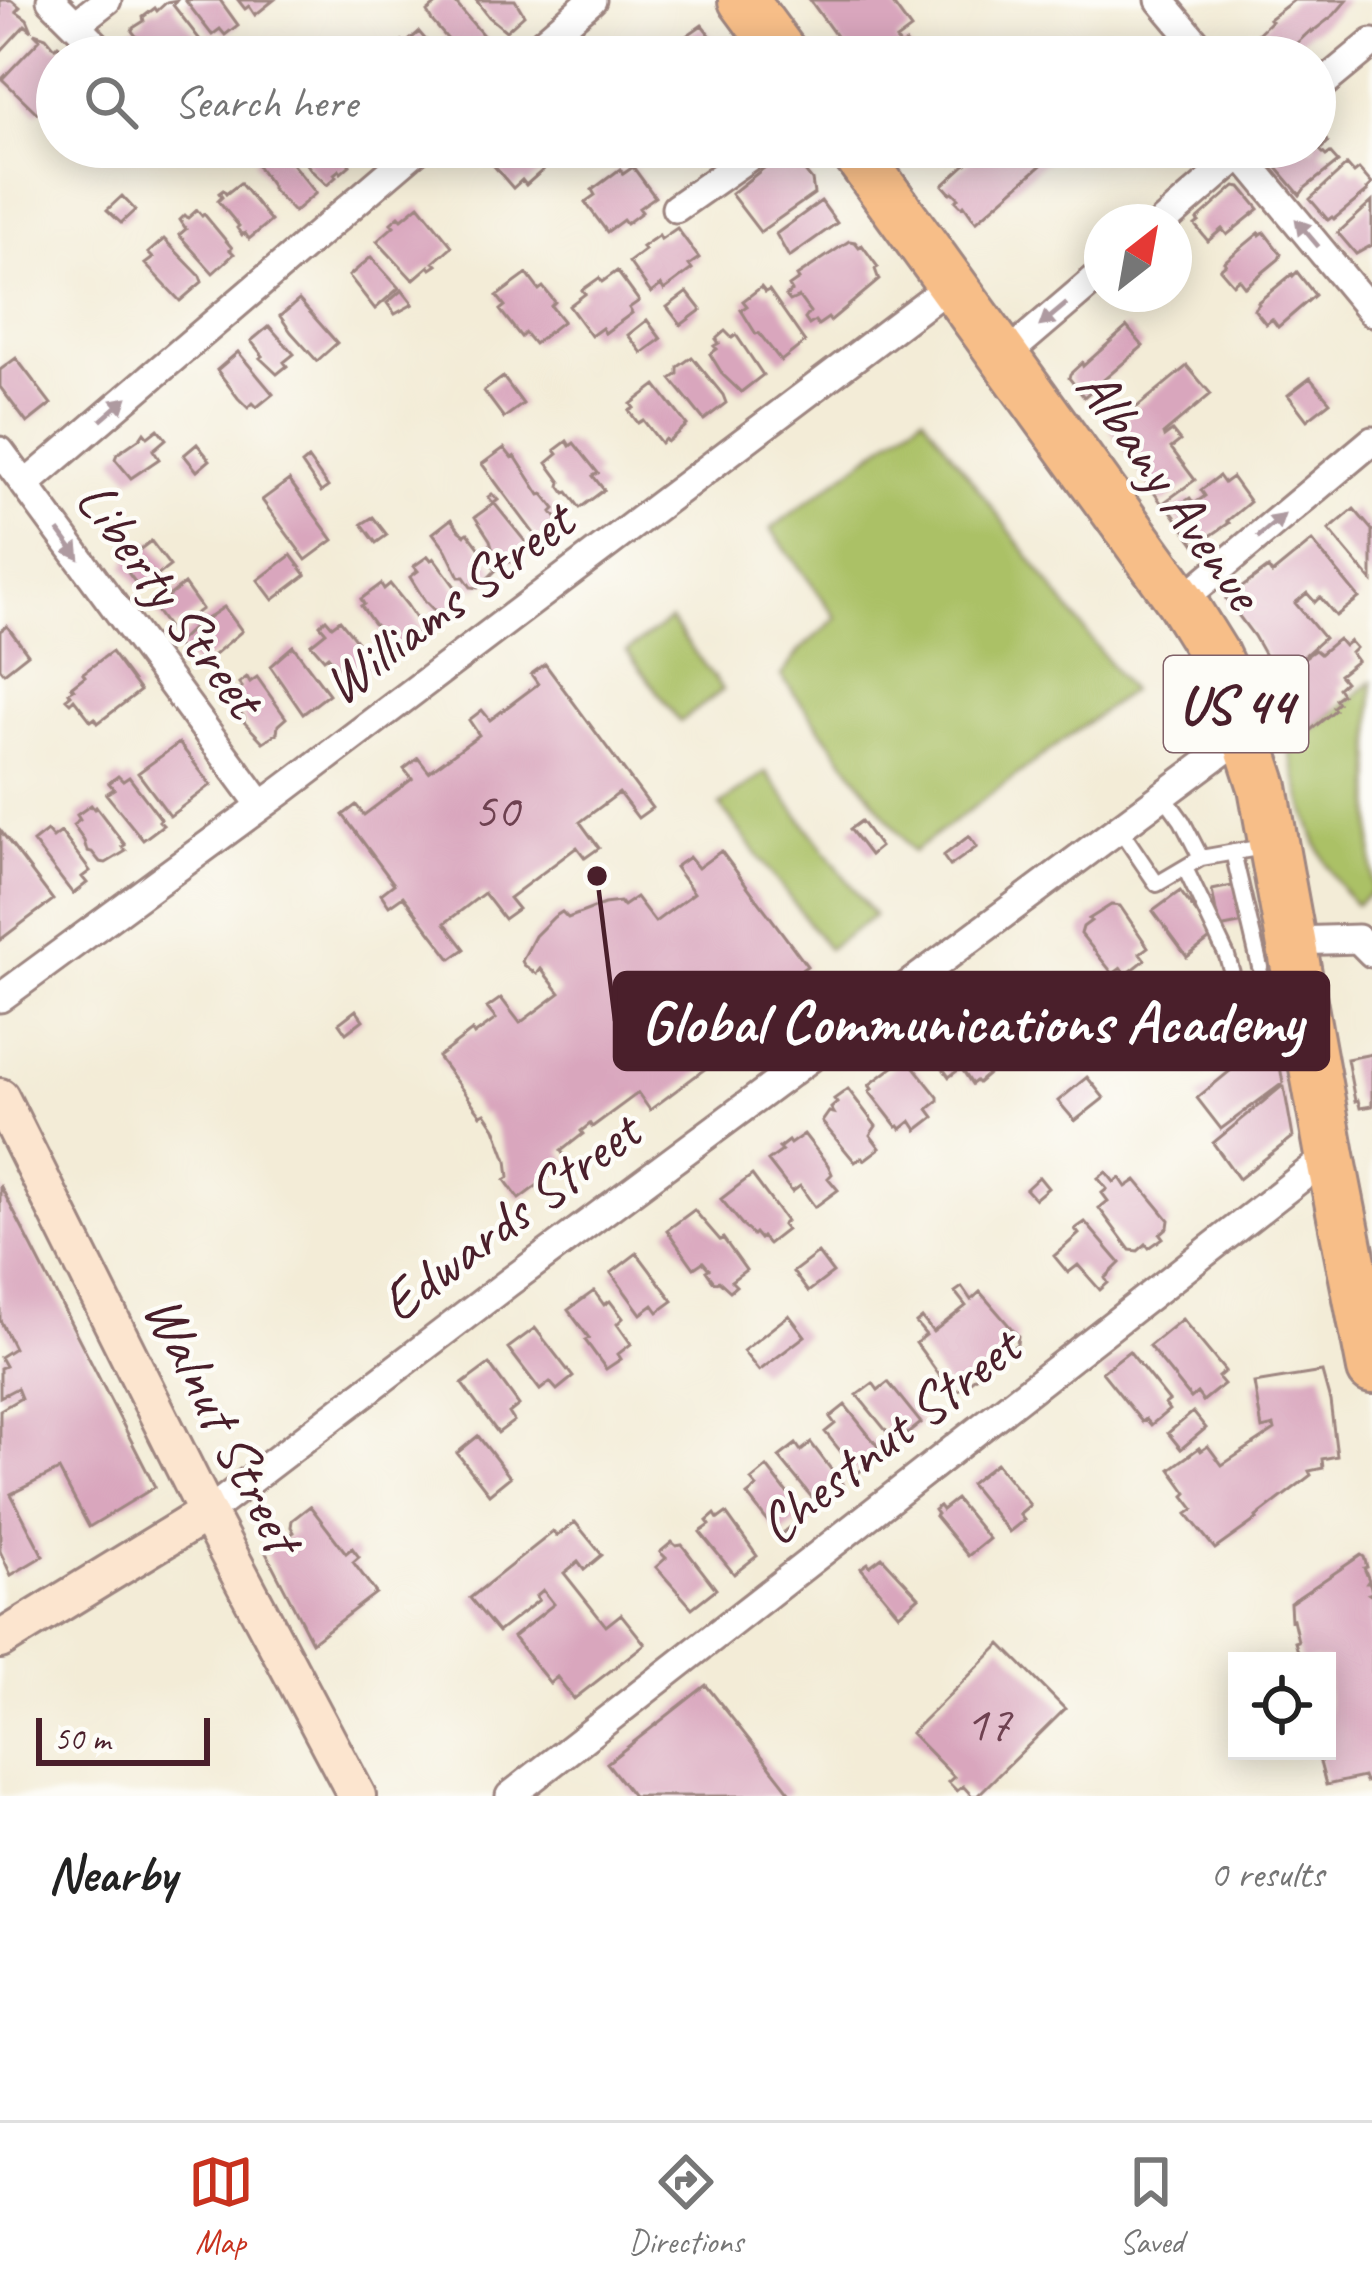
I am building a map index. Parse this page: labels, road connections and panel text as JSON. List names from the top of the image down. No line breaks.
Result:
{"streets":{"highway":["Albany Avenue","US 44"],"street":["Liberty Street","Williams Street","Edwards Street","Walnut Street","Chestnut Street"]},"crossings":[["Albany Avenue","Williams Street"],["Albany Avenue","Edwards Street"],["Albany Avenue","Chestnut Street"],["Liberty Street","Williams Street"],["Edwards Street","Walnut Street"]],"one_way":["Liberty Street"],"places":["Global Communications Academy"],"house_numbers":["50","17"],"scale_bar":"50 m","north":"top right","page":{"search":"Search here","scale":"50 m","heading":["Nearby","0 results"],"nav":["Map","Directions","Saved"]}}
